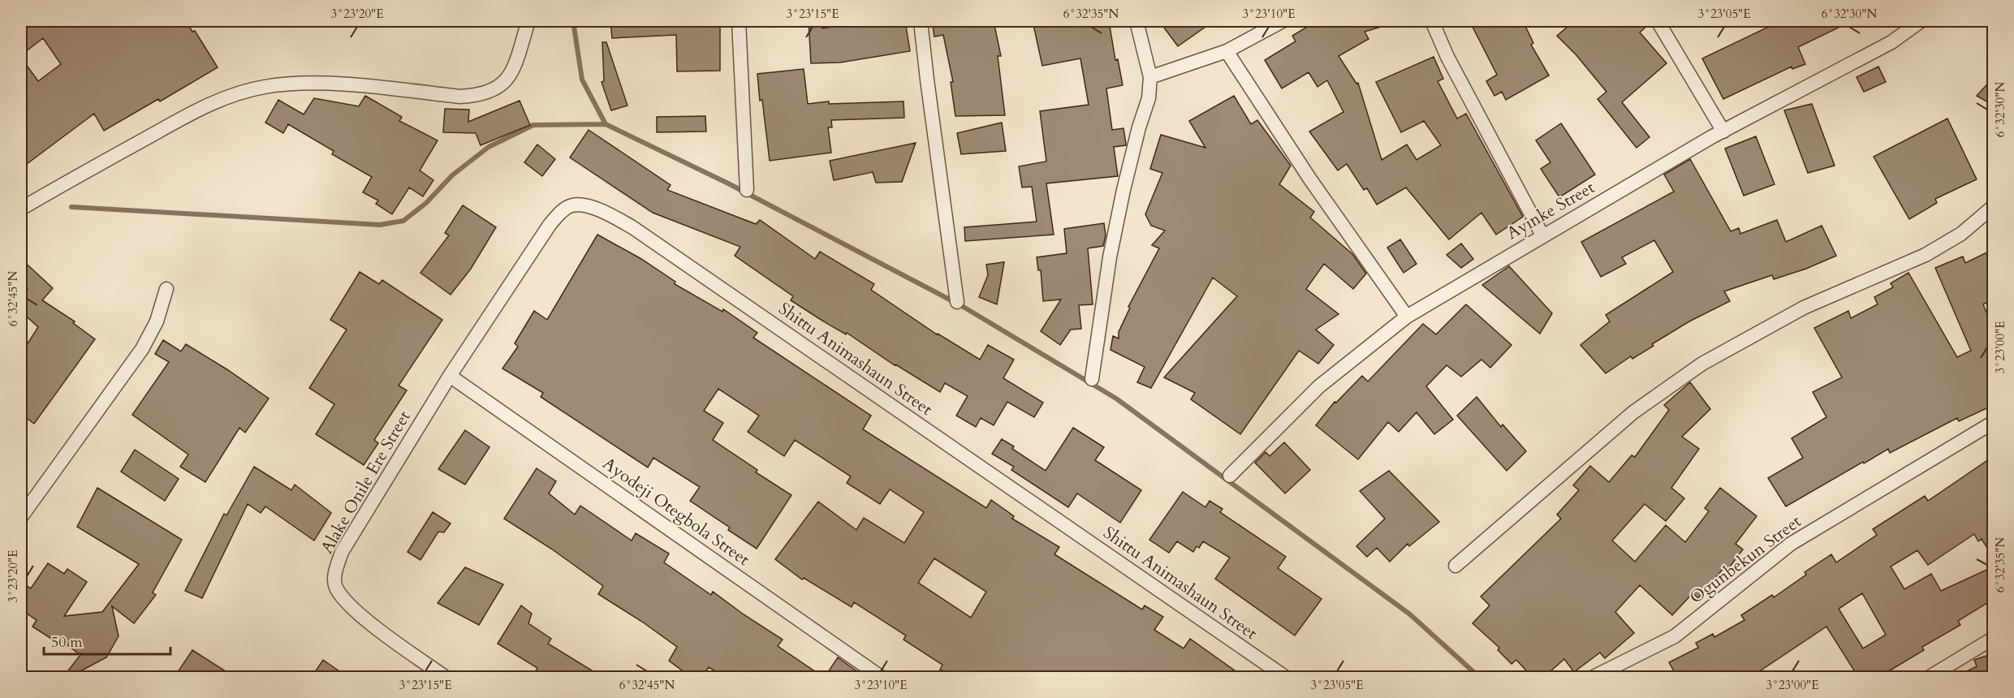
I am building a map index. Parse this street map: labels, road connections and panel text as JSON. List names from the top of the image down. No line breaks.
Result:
{"streets":{"street":["Ayinke Street","Shittu Animashaun Street","Alake Onile Ere Street","Ayodeji Otegbola Street","Ogunbekun Street"]},"crossings":[["Shittu Animashaun Street","Alake Onile Ere Street"],["Shittu Animashaun Street","Ayodeji Otegbola Street"],["Alake Onile Ere Street","Ayodeji Otegbola Street"]],"scale_bar":"50 m","coordinates":["3°23'20\"E","3°23'15\"E","6°32'35\"N","3°23'10\"E","3°23'05\"E","6°32'30\"N","6°32'45\"N","3°23'00\"E"]}
